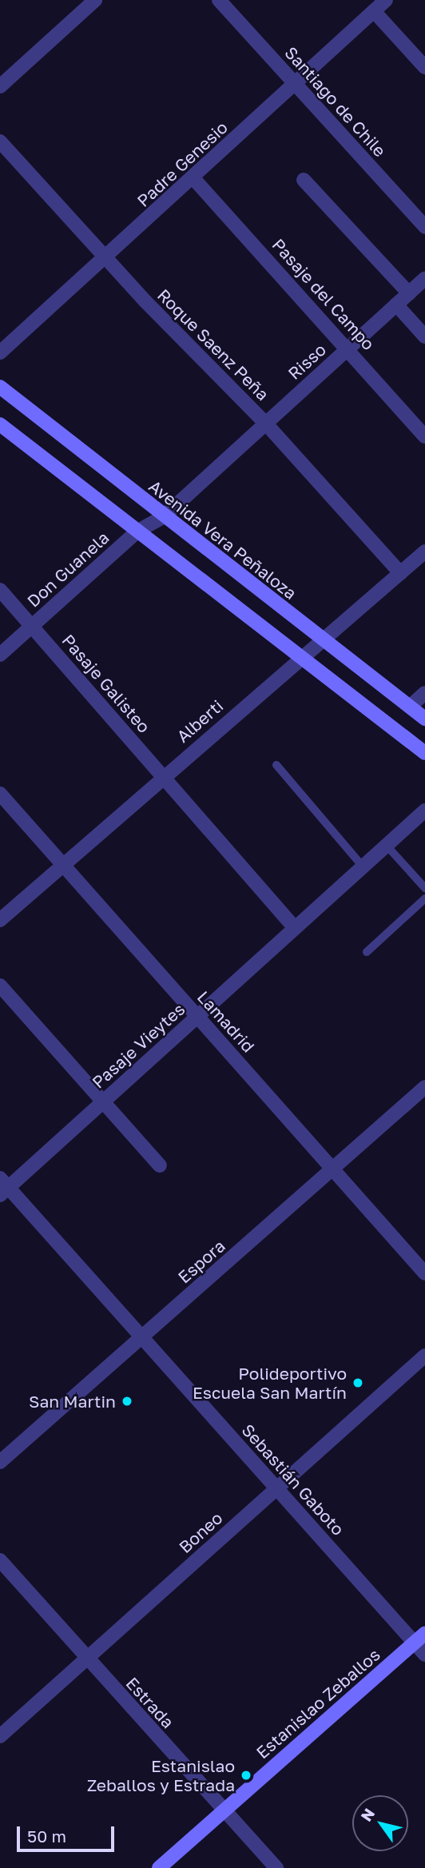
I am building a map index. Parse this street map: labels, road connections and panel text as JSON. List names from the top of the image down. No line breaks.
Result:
{"streets":{"main road":["Avenida Vera Peñaloza","Estanislao Zeballos"],"street":["Santiago de Chile","Padre Genesio","Pasaje del Campo","Roque Saenz Peña","Risso","Don Guanela","Pasaje Galisteo","Alberti","Lamadrid","Pasaje Vieytes","Espora","Sebastián Gaboto","Boneo","Estrada"]},"crossings":[["Santiago de Chile","Padre Genesio"],["Padre Genesio","Pasaje del Campo"],["Padre Genesio","Roque Saenz Peña"],["Pasaje del Campo","Risso"],["Roque Saenz Peña","Risso"],["Roque Saenz Peña","Alberti"],["Risso","Avenida Vera Peñaloza"],["Risso","Don Guanela"],["Avenida Vera Peñaloza","Don Guanela"],["Avenida Vera Peñaloza","Alberti"],["Don Guanela","Pasaje Galisteo"],["Pasaje Galisteo","Alberti"],["Pasaje Galisteo","Pasaje Vieytes"],["Alberti","Lamadrid"],["Lamadrid","Pasaje Vieytes"],["Lamadrid","Espora"],["Pasaje Vieytes","Sebastián Gaboto"],["Espora","Sebastián Gaboto"],["Sebastián Gaboto","Boneo"],["Sebastián Gaboto","Estanislao Zeballos"],["Boneo","Estrada"],["Estrada","Estanislao Zeballos"]],"places":["Polideportivo Escuela San Martín","San Martin","Estanislao Zeballos y Estrada"],"scale_bar":"50 m","north":"top left"}
